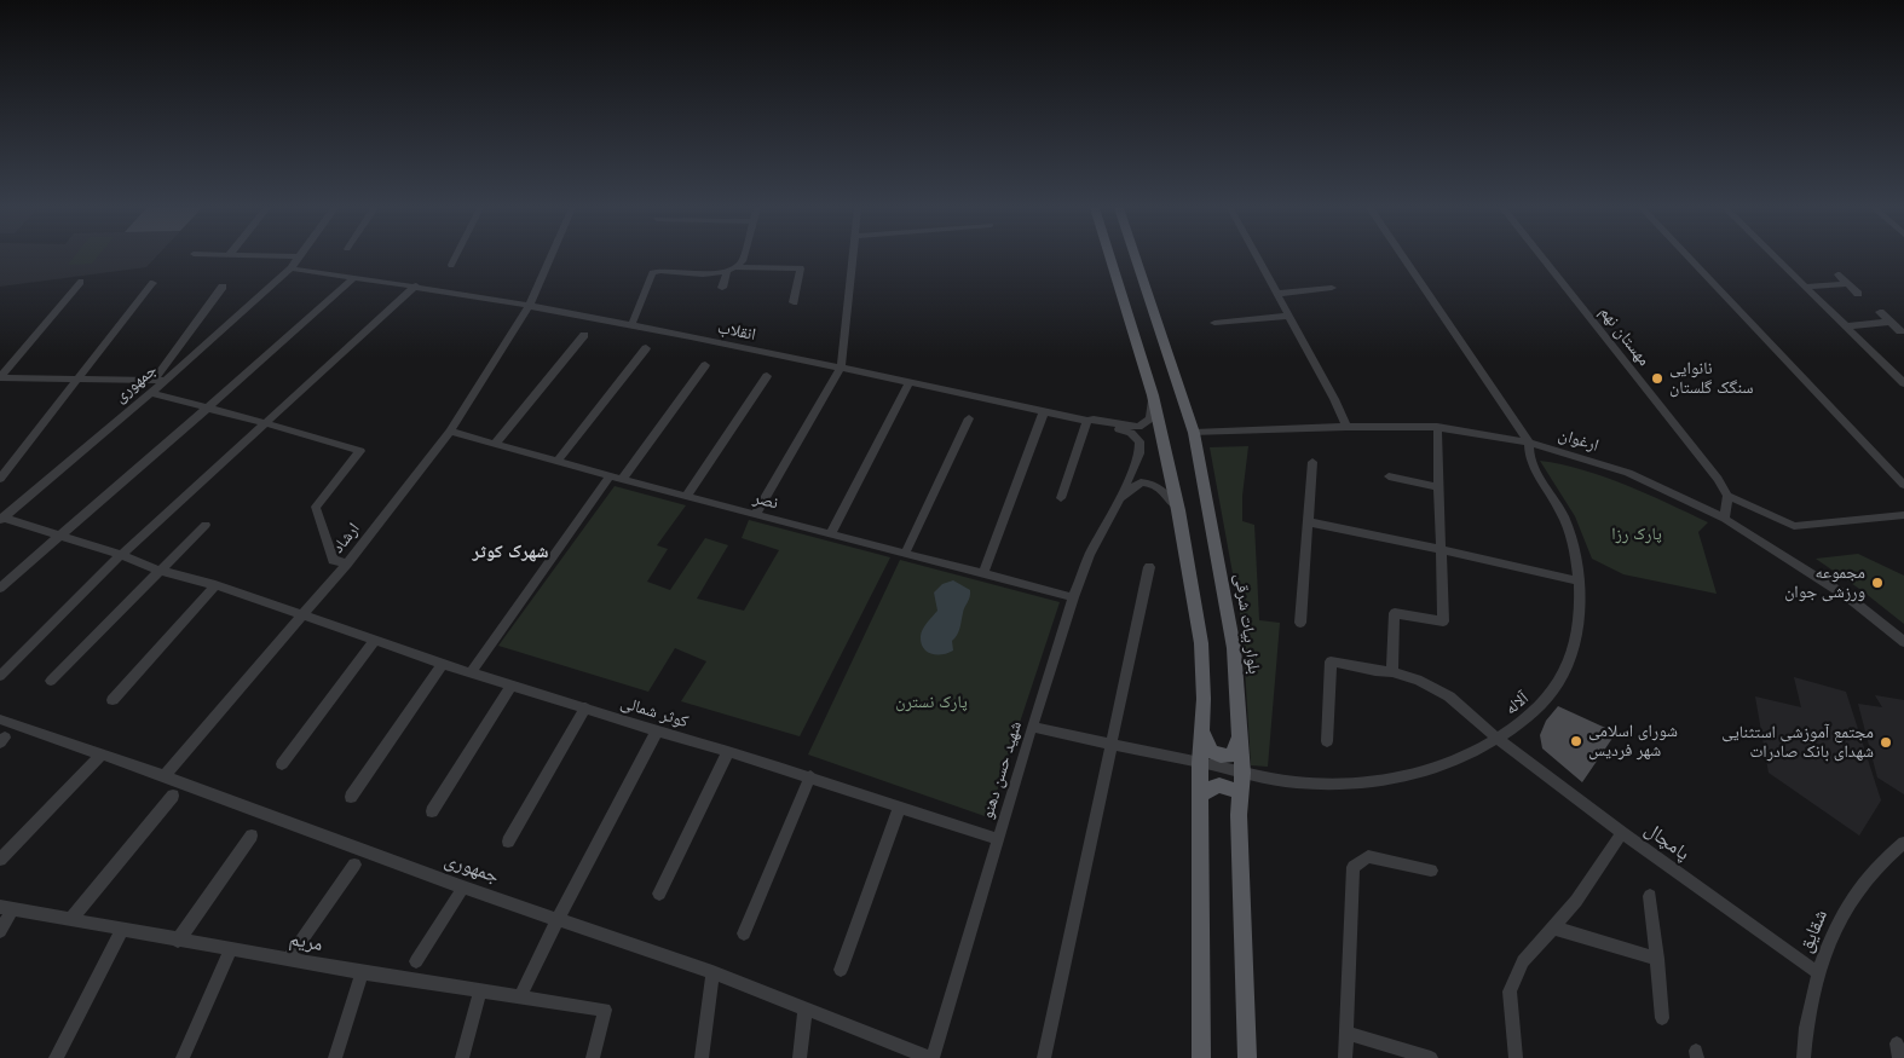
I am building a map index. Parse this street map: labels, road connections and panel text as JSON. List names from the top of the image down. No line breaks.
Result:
{"streets":{"main road":["بلوار بیات شرقی"],"street":["انقلاب","مهستان نهم","جمهوری","ارغوان","نصر","ارشاد","آلاله","کوثر شمالی","شهید حسن دهنو","پامچال","شقایق","مریم"]},"crossings":[["انقلاب","جمهوری"],["انقلاب","ارشاد"],["انقلاب","شهید حسن دهنو"],["جمهوری","ارشاد"],["جمهوری","کوثر شمالی"],["جمهوری","شهید حسن دهنو"],["ارغوان","بلوار بیات شرقی"],["ارغوان","آلاله"],["نصر","ارشاد"],["نصر","شهید حسن دهنو"],["ارشاد","کوثر شمالی"],["بلوار بیات شرقی","آلاله"],["آلاله","شهید حسن دهنو"],["آلاله","پامچال"],["کوثر شمالی","شهید حسن دهنو"],["پامچال","شقایق"]],"districts":["شهرک کوثر"],"parks":["پارک رزا","پارک نسترن"],"places":["نانوایی سنگک گلستان","مجموعه ورزشی جوان","شورای اسلامی شهر فردیس","مجتمع آموزشی استثنایی شهدای بانک صادرات"]}
